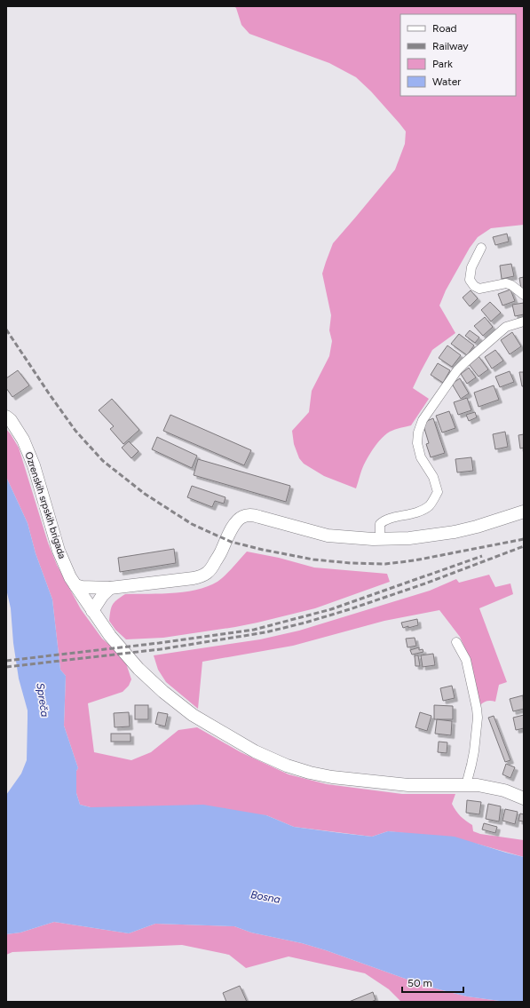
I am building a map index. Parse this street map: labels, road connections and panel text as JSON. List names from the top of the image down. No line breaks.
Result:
{"streets":{"main road":["Ozrenskih srpskih brigada"]},"water":["Spreča","Bosna"],"legend":["Road","Railway","Park","Water"],"scale_bar":"50 m"}
